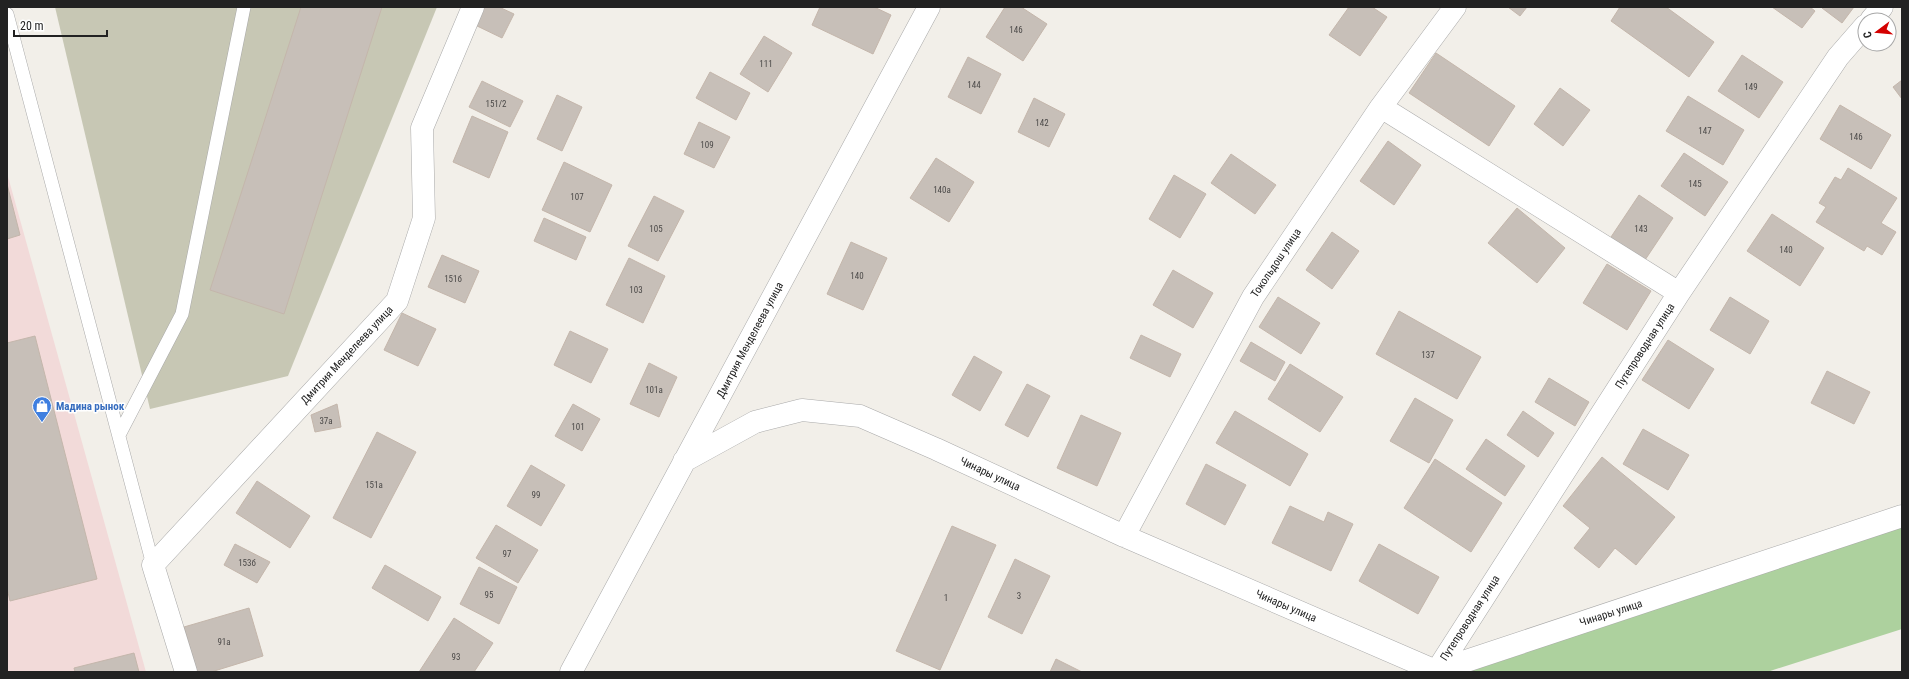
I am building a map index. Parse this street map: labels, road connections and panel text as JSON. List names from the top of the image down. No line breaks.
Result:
{"streets":{"street":["Токольдош улица","Дмитрия Менделеева улица","Путепроводная улица","Чинары улица"]},"crossings":[["Токольдош улица","Чинары улица"],["Дмитрия Менделеева улица","Чинары улица"],["Путепроводная улица","Чинары улица"]],"places":{"shop":["Мадина рынок"]},"house_numbers":["146","111","144","149","151/2","142","147","146","109","145","140а","107","105","143","140","140","151б","103","137","101а","37а","101","151а","99","97","153б","95","3","1","91а","93"],"scale_bar":"20 m","north":"left"}
